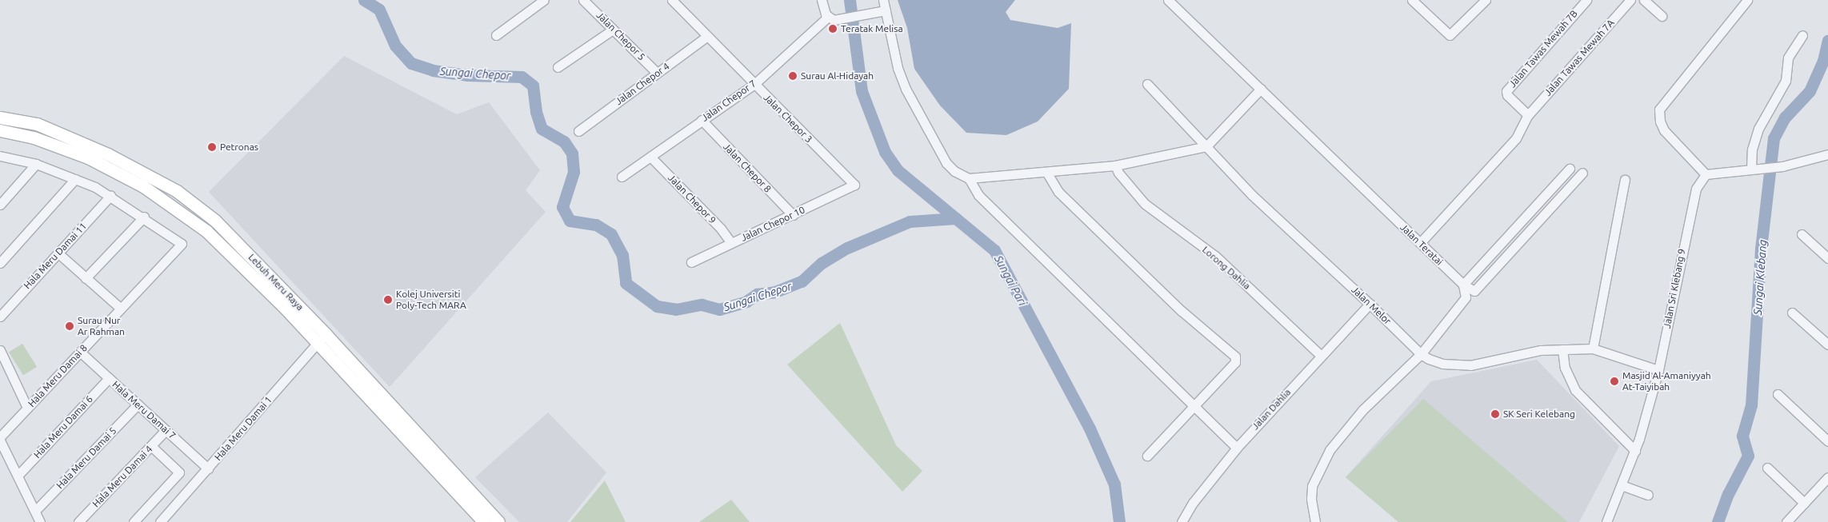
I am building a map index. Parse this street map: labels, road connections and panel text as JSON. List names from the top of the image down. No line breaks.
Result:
{"streets":{"main road":["Lebuh Meru Raya"],"street":["Jalan Chepor 5","Jalan Tawas Mewah 7B","Jalan Tawas Mewah 7A","Jalan Chepor 4","Jalan Chepor 7","Jalan Chepor 3","Jalan Chepor 8","Jalan Chepor 9","Jalan Chepor 10","Jalan Teratai","Hala Meru Damai 11","Lorong Dahlia","Jalan Sri Klebang 9","Jalan Melor","Hala Meru Damai 8","Jalan Dahlia","Hala Meru Damai 7","Hala Meru Damai 6","Hala Meru Damai 1","Hala Meru Damai 5","Hala Meru Damai 4"]},"crossings":[["Jalan Chepor 5","Jalan Chepor 4"],["Jalan Tawas Mewah 7B","Jalan Tawas Mewah 7A"],["Jalan Tawas Mewah 7A","Jalan Teratai"],["Jalan Chepor 4","Jalan Chepor 3"],["Jalan Chepor 7","Jalan Chepor 3"],["Jalan Chepor 7","Jalan Chepor 8"],["Jalan Chepor 7","Jalan Chepor 9"],["Jalan Chepor 3","Jalan Chepor 10"],["Jalan Chepor 8","Jalan Chepor 10"],["Jalan Chepor 9","Jalan Chepor 10"],["Lorong Dahlia","Jalan Dahlia"],["Lebuh Meru Raya","Hala Meru Damai 1"],["Jalan Sri Klebang 9","Jalan Melor"],["Jalan Melor","Jalan Dahlia"],["Hala Meru Damai 8","Hala Meru Damai 7"],["Hala Meru Damai 7","Hala Meru Damai 6"],["Hala Meru Damai 7","Hala Meru Damai 1"],["Hala Meru Damai 7","Hala Meru Damai 5"],["Hala Meru Damai 7","Hala Meru Damai 4"]],"water":["Sungai Chepor","Sungai Klebang","Sungai Pari"],"places":["Teratak Melisa","Surau Al-Hidayah","Petronas","Kolej Universiti Poly-Tech MARA","Surau Nur Ar Rahman","Masjid Al-Amaniyyah At-Taiyibah","SK Seri Kelebang"]}
